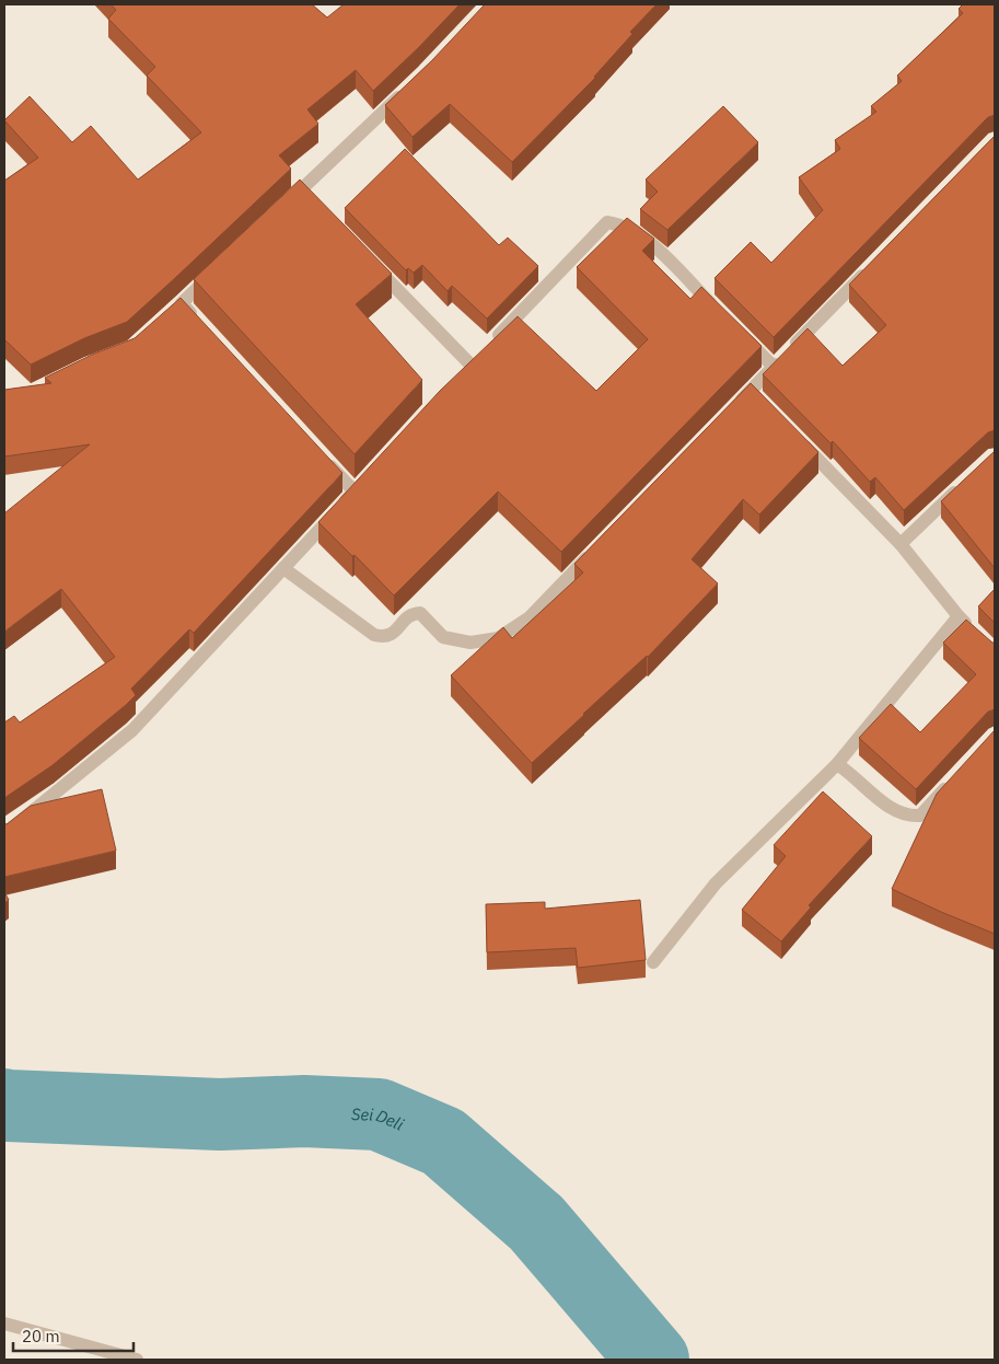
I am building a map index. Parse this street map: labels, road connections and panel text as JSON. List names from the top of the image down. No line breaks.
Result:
{"water":["Sei Deli"],"scale_bar":"20 m"}
